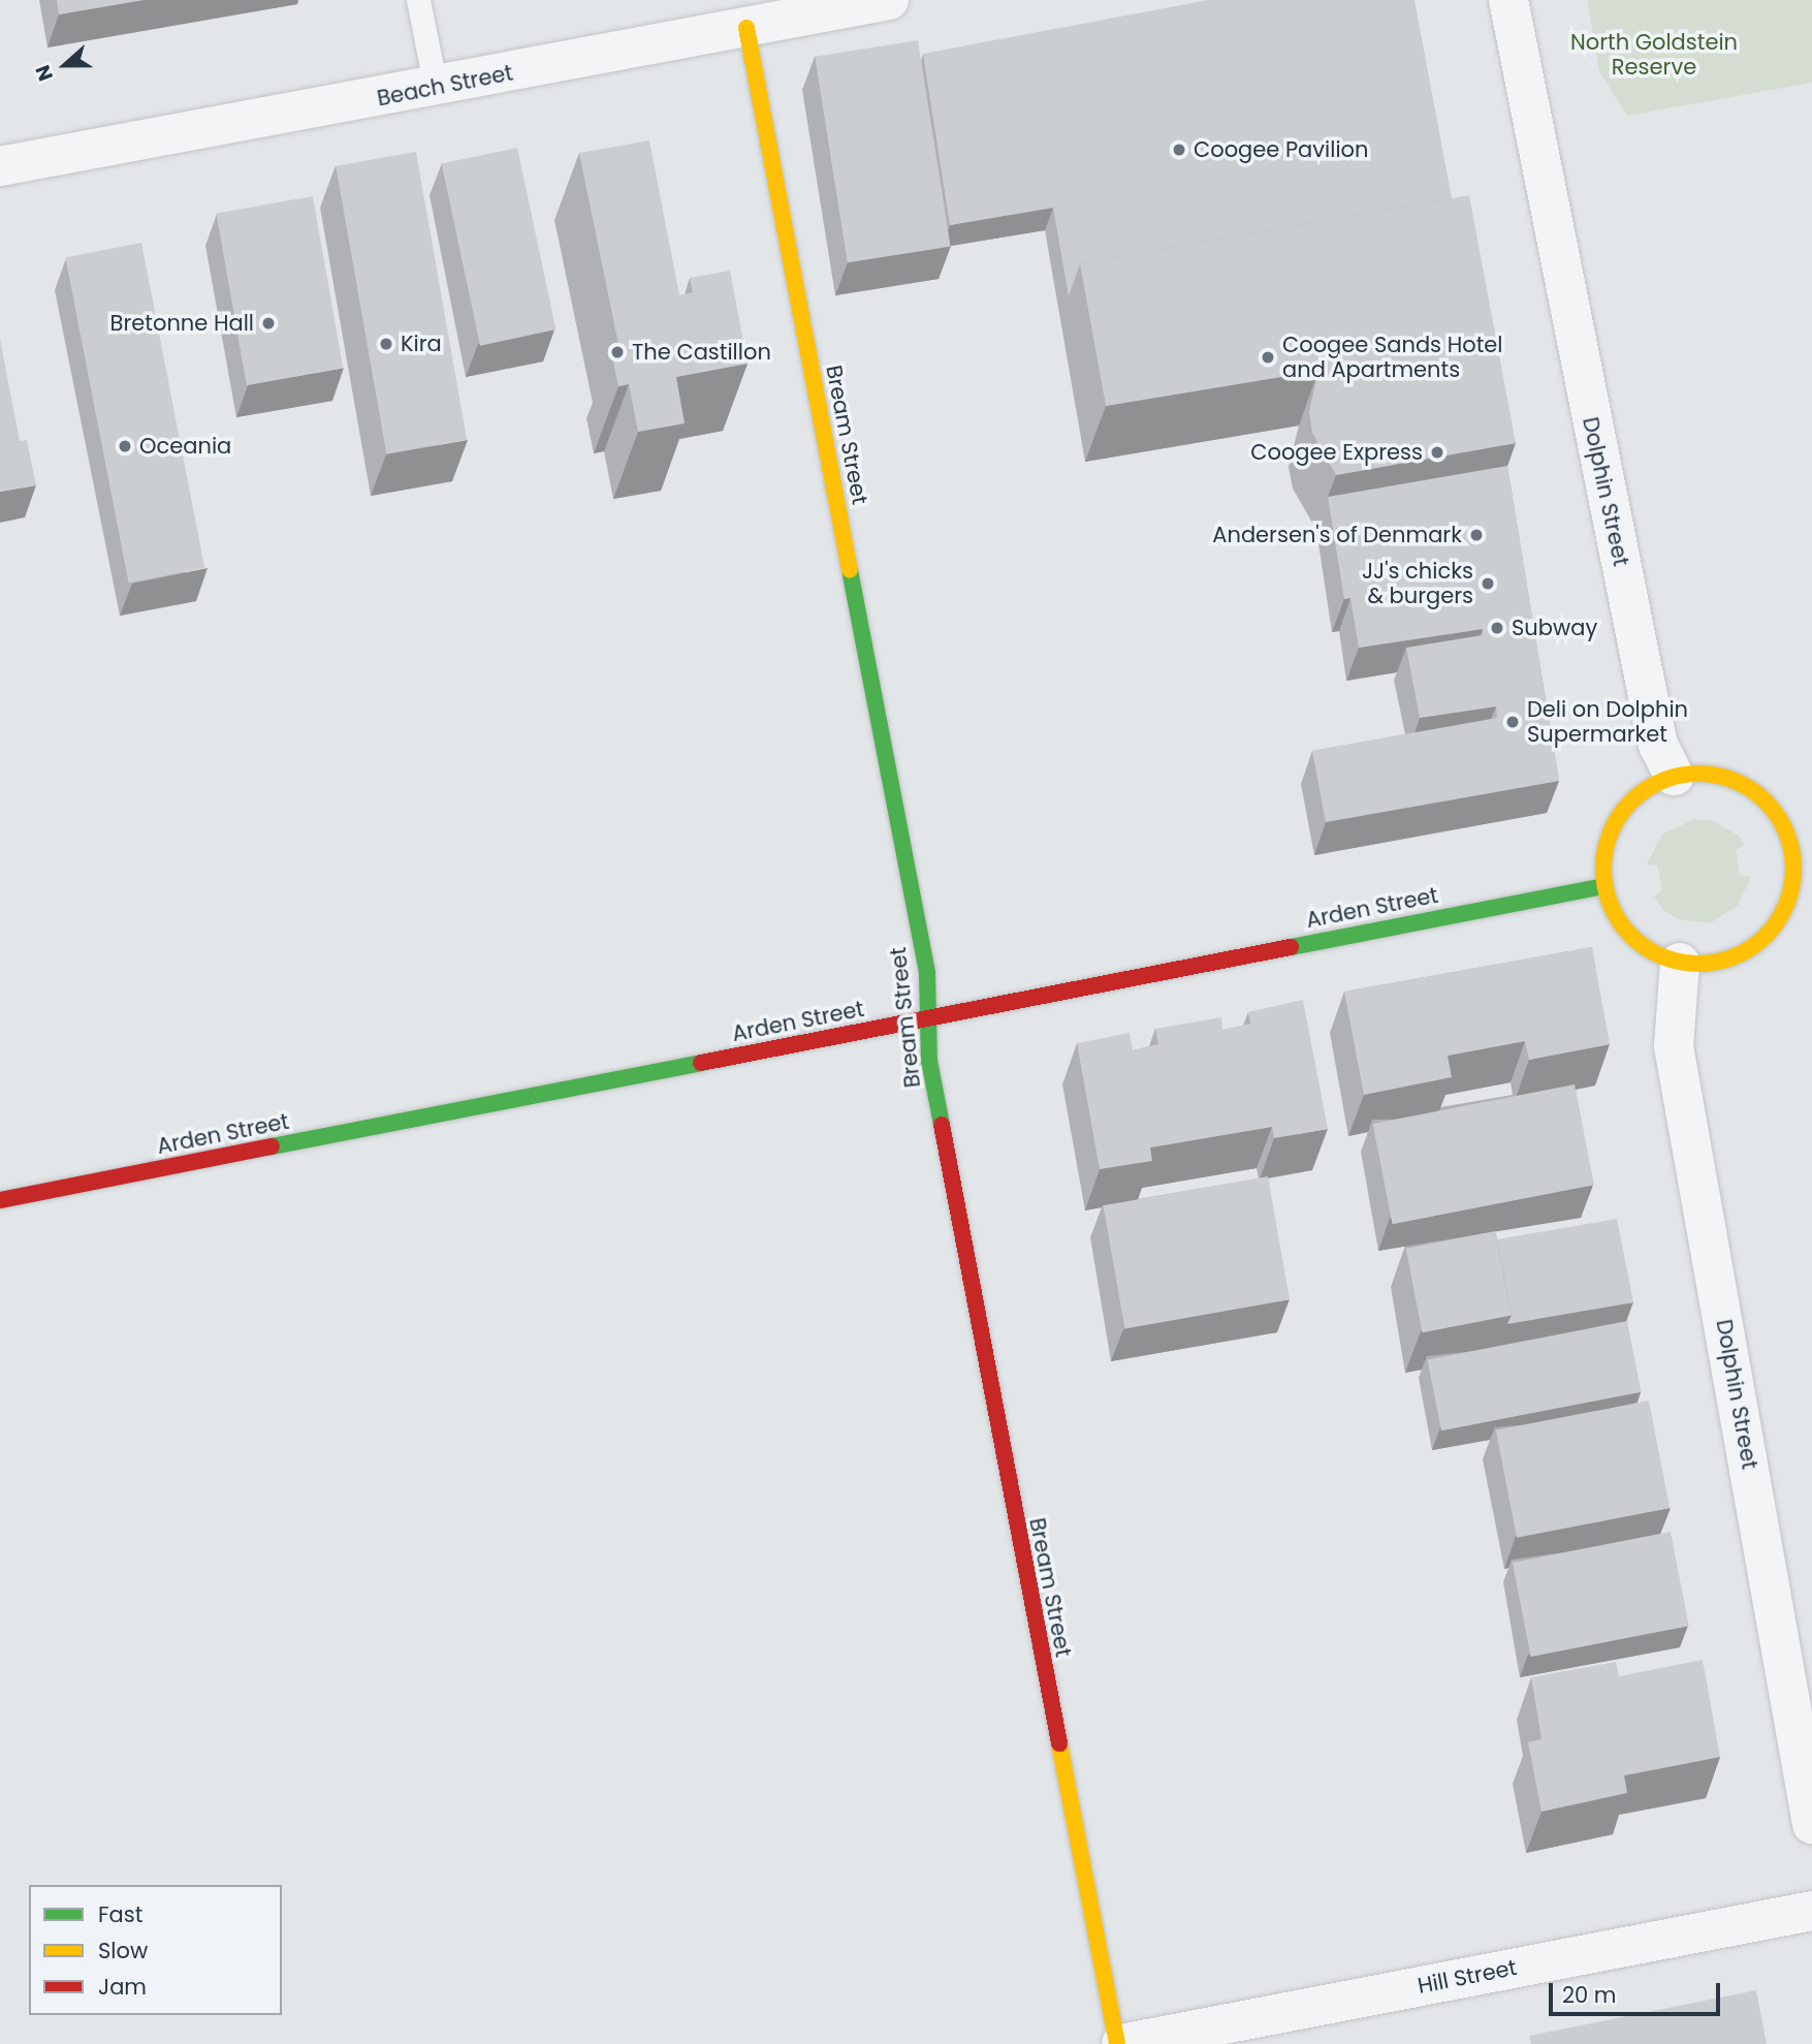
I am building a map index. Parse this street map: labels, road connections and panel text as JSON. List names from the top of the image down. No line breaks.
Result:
{"streets":{"main road":["Bream Street","Arden Street"],"street":["Beach Street","Dolphin Street","Hill Street"]},"crossings":[["Beach Street","Bream Street"],["Bream Street","Arden Street"],["Bream Street","Hill Street"],["Dolphin Street","Arden Street"]],"parks":["North Goldstein Reserve"],"places":["Coogee Pavilion","Bretonne Hall","Kira","The Castillon","Coogee Sands Hotel and Apartments","Oceania","Coogee Express","Andersen's of Denmark","JJ's chicks & burgers","Subway","Deli on Dolphin Supermarket"],"legend":["Fast","Slow","Jam"],"scale_bar":"20 m","north":"left"}
